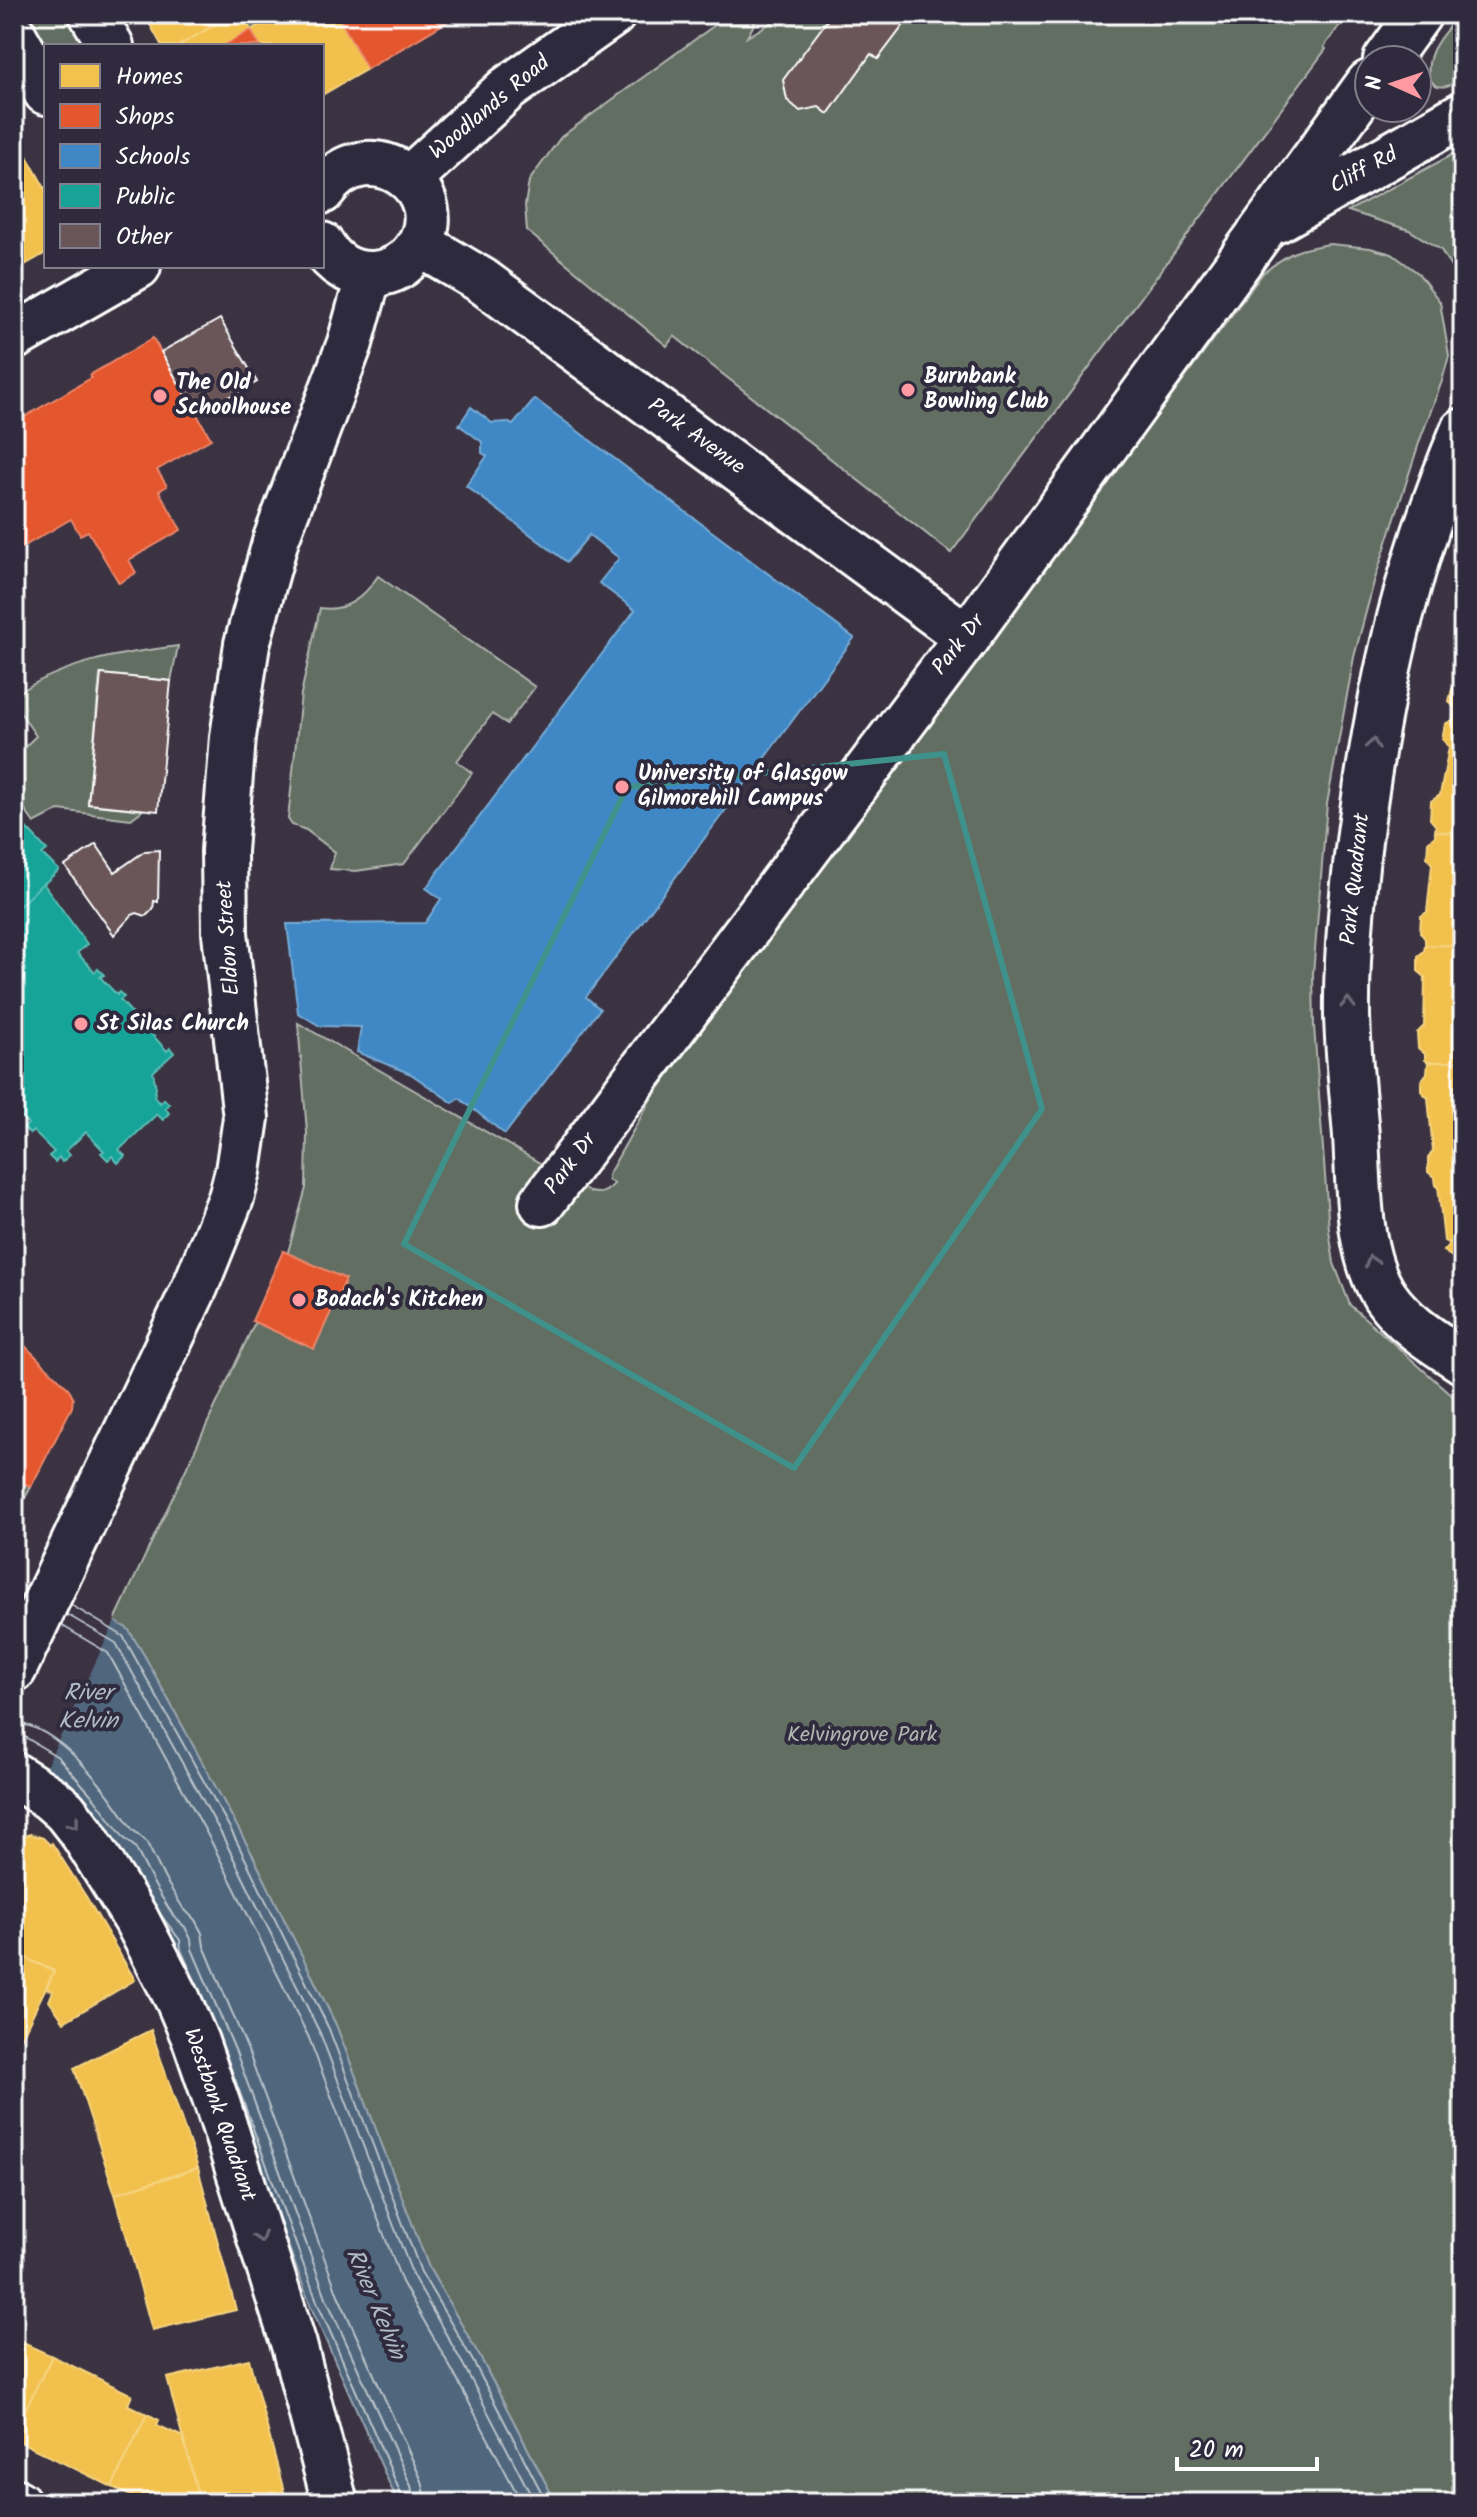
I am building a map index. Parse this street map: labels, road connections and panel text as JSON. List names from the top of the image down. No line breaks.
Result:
{"streets":{"street":["Woodlands Road","Cliff Rd","Park Avenue","Park Dr","Park Quadrant","Eldon Street","Westbank Quadrant"]},"crossings":[["Cliff Rd","Park Dr"],["Park Avenue","Park Dr"]],"one_way":["Park Quadrant","Westbank Quadrant"],"water":["River Kelvin"],"parks":["Kelvingrove Park"],"places":["Burnbank Bowling Club","The Old Schoolhouse","University of Glasgow Gilmorehill Campus","St Silas Church","Bodach's Kitchen"],"legend":["Homes","Shops","Schools","Public","Other"],"scale_bar":"20 m","north":"left"}
